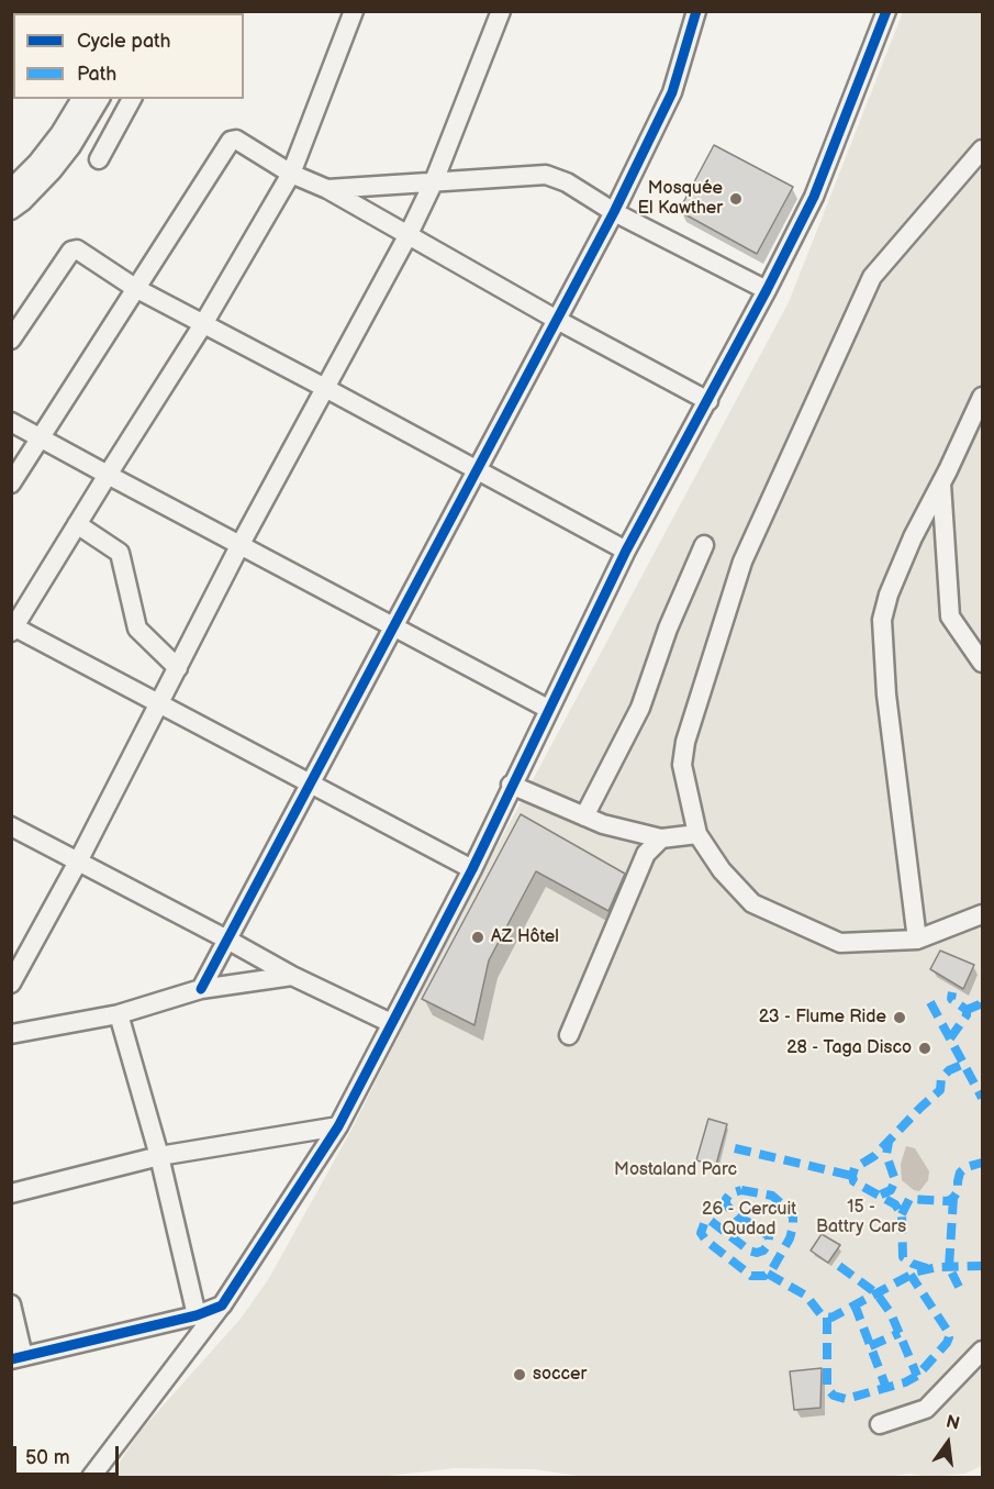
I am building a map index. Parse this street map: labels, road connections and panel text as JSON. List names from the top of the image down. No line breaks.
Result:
{"parks":["Mostaland Parc","15 - Battry Cars","26 - Cercuit Qudad"],"places":["Mosquée El Kawther","AZ Hôtel","23 - Flume Ride","28 - Taga Disco","soccer"],"legend":["Cycle path","Path"],"scale_bar":"50 m","north":"top"}
